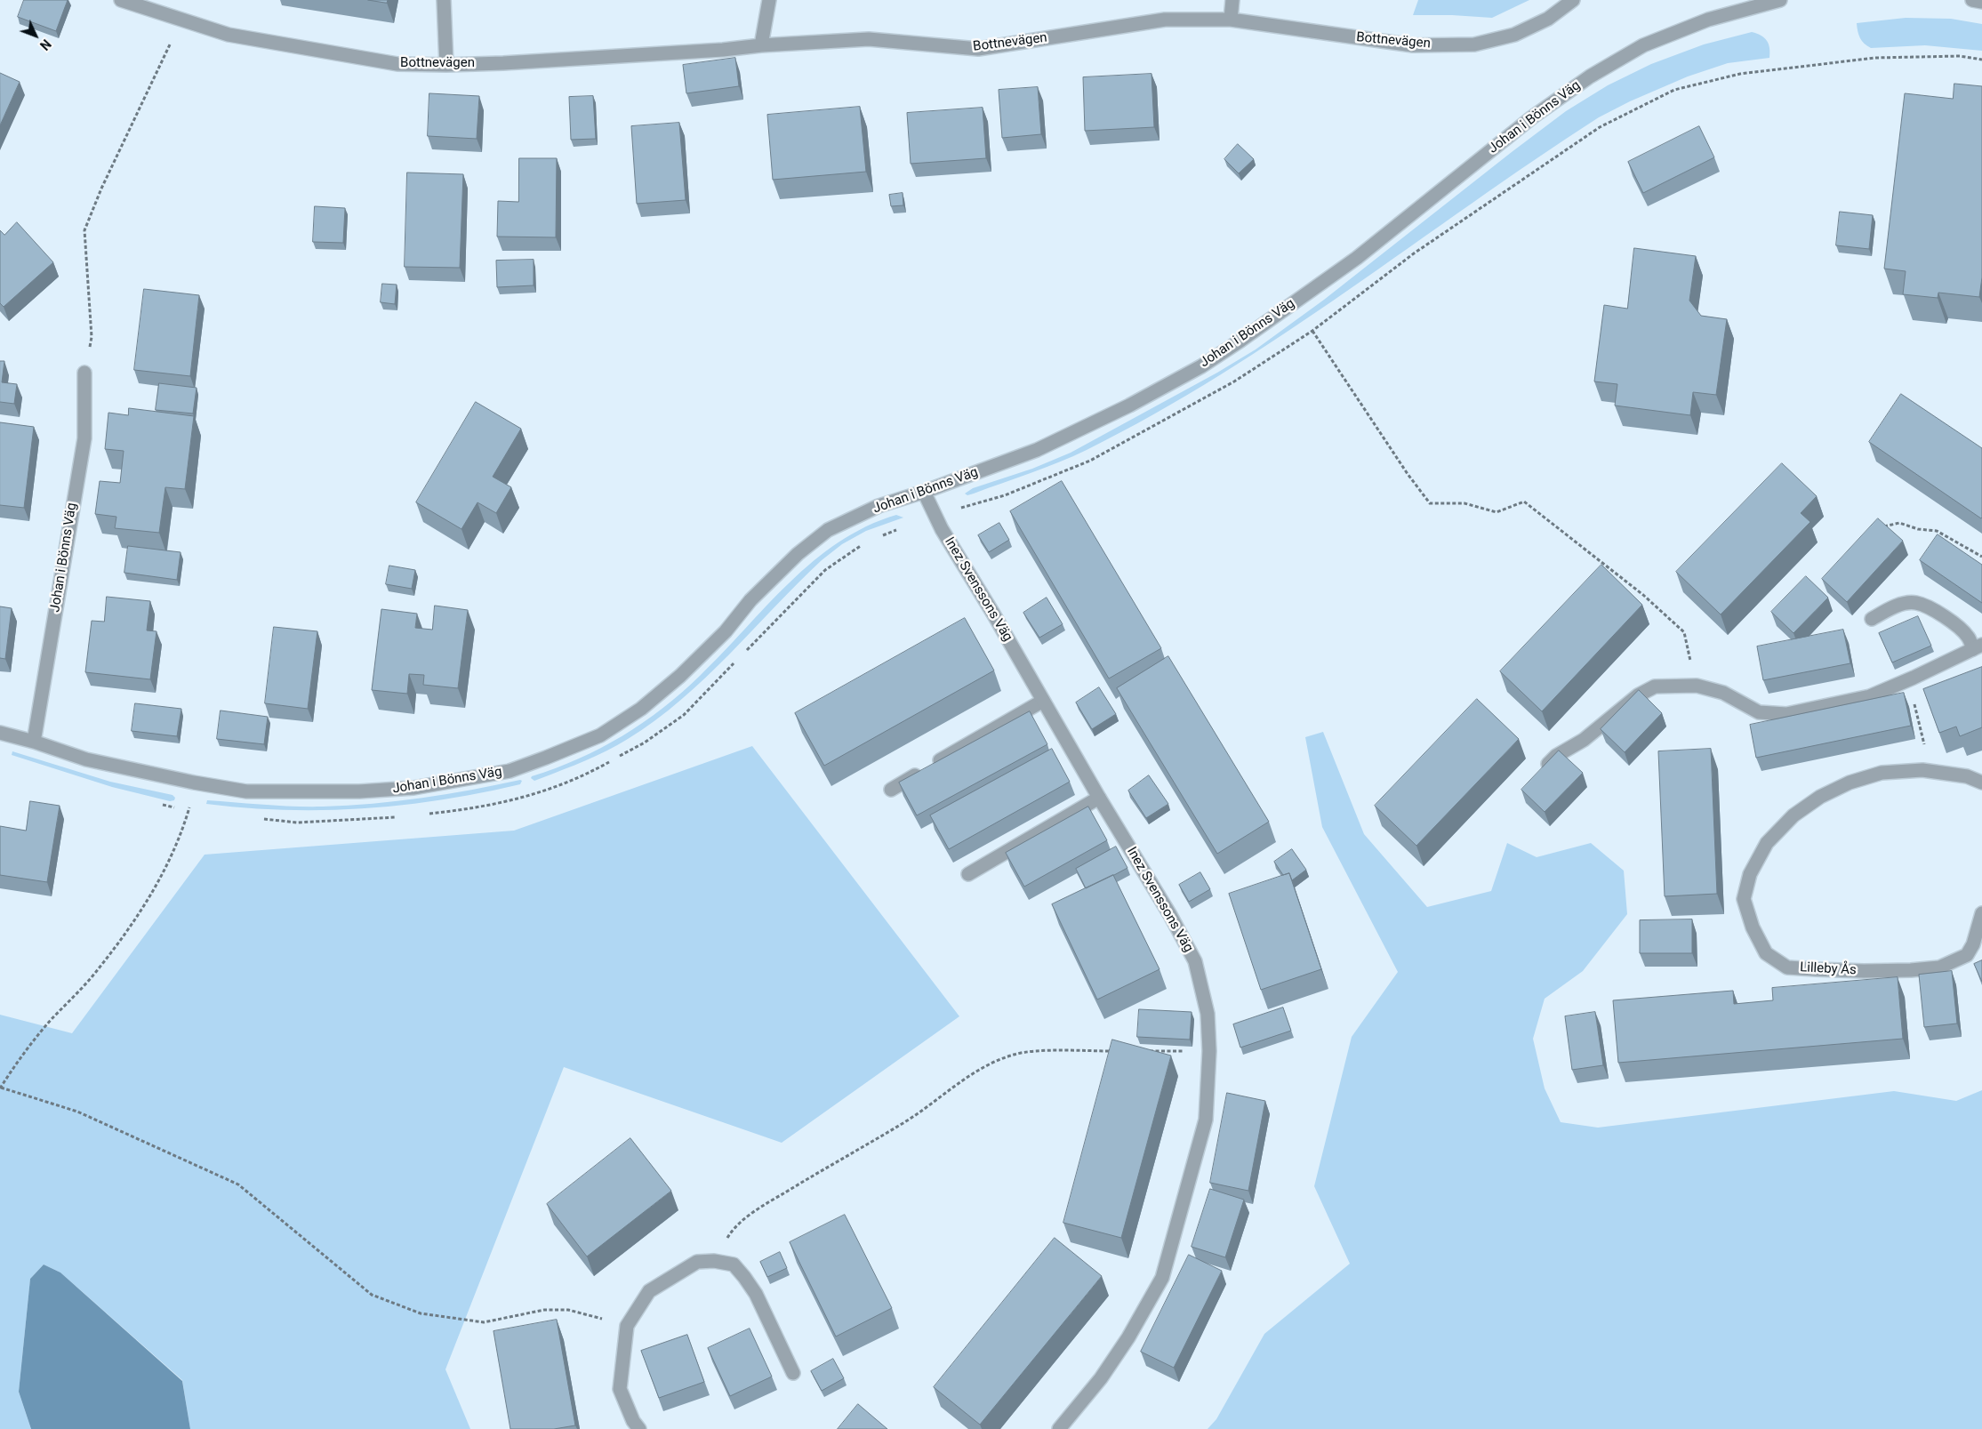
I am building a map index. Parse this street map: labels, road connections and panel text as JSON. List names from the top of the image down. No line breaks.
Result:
{"streets":{"street":["Bottnevägen","Johan i Bönns Väg","Inez Svenssons Väg","Lilleby Ås"]},"crossings":[["Johan i Bönns Väg","Inez Svenssons Väg"]],"north":"bottom right"}
